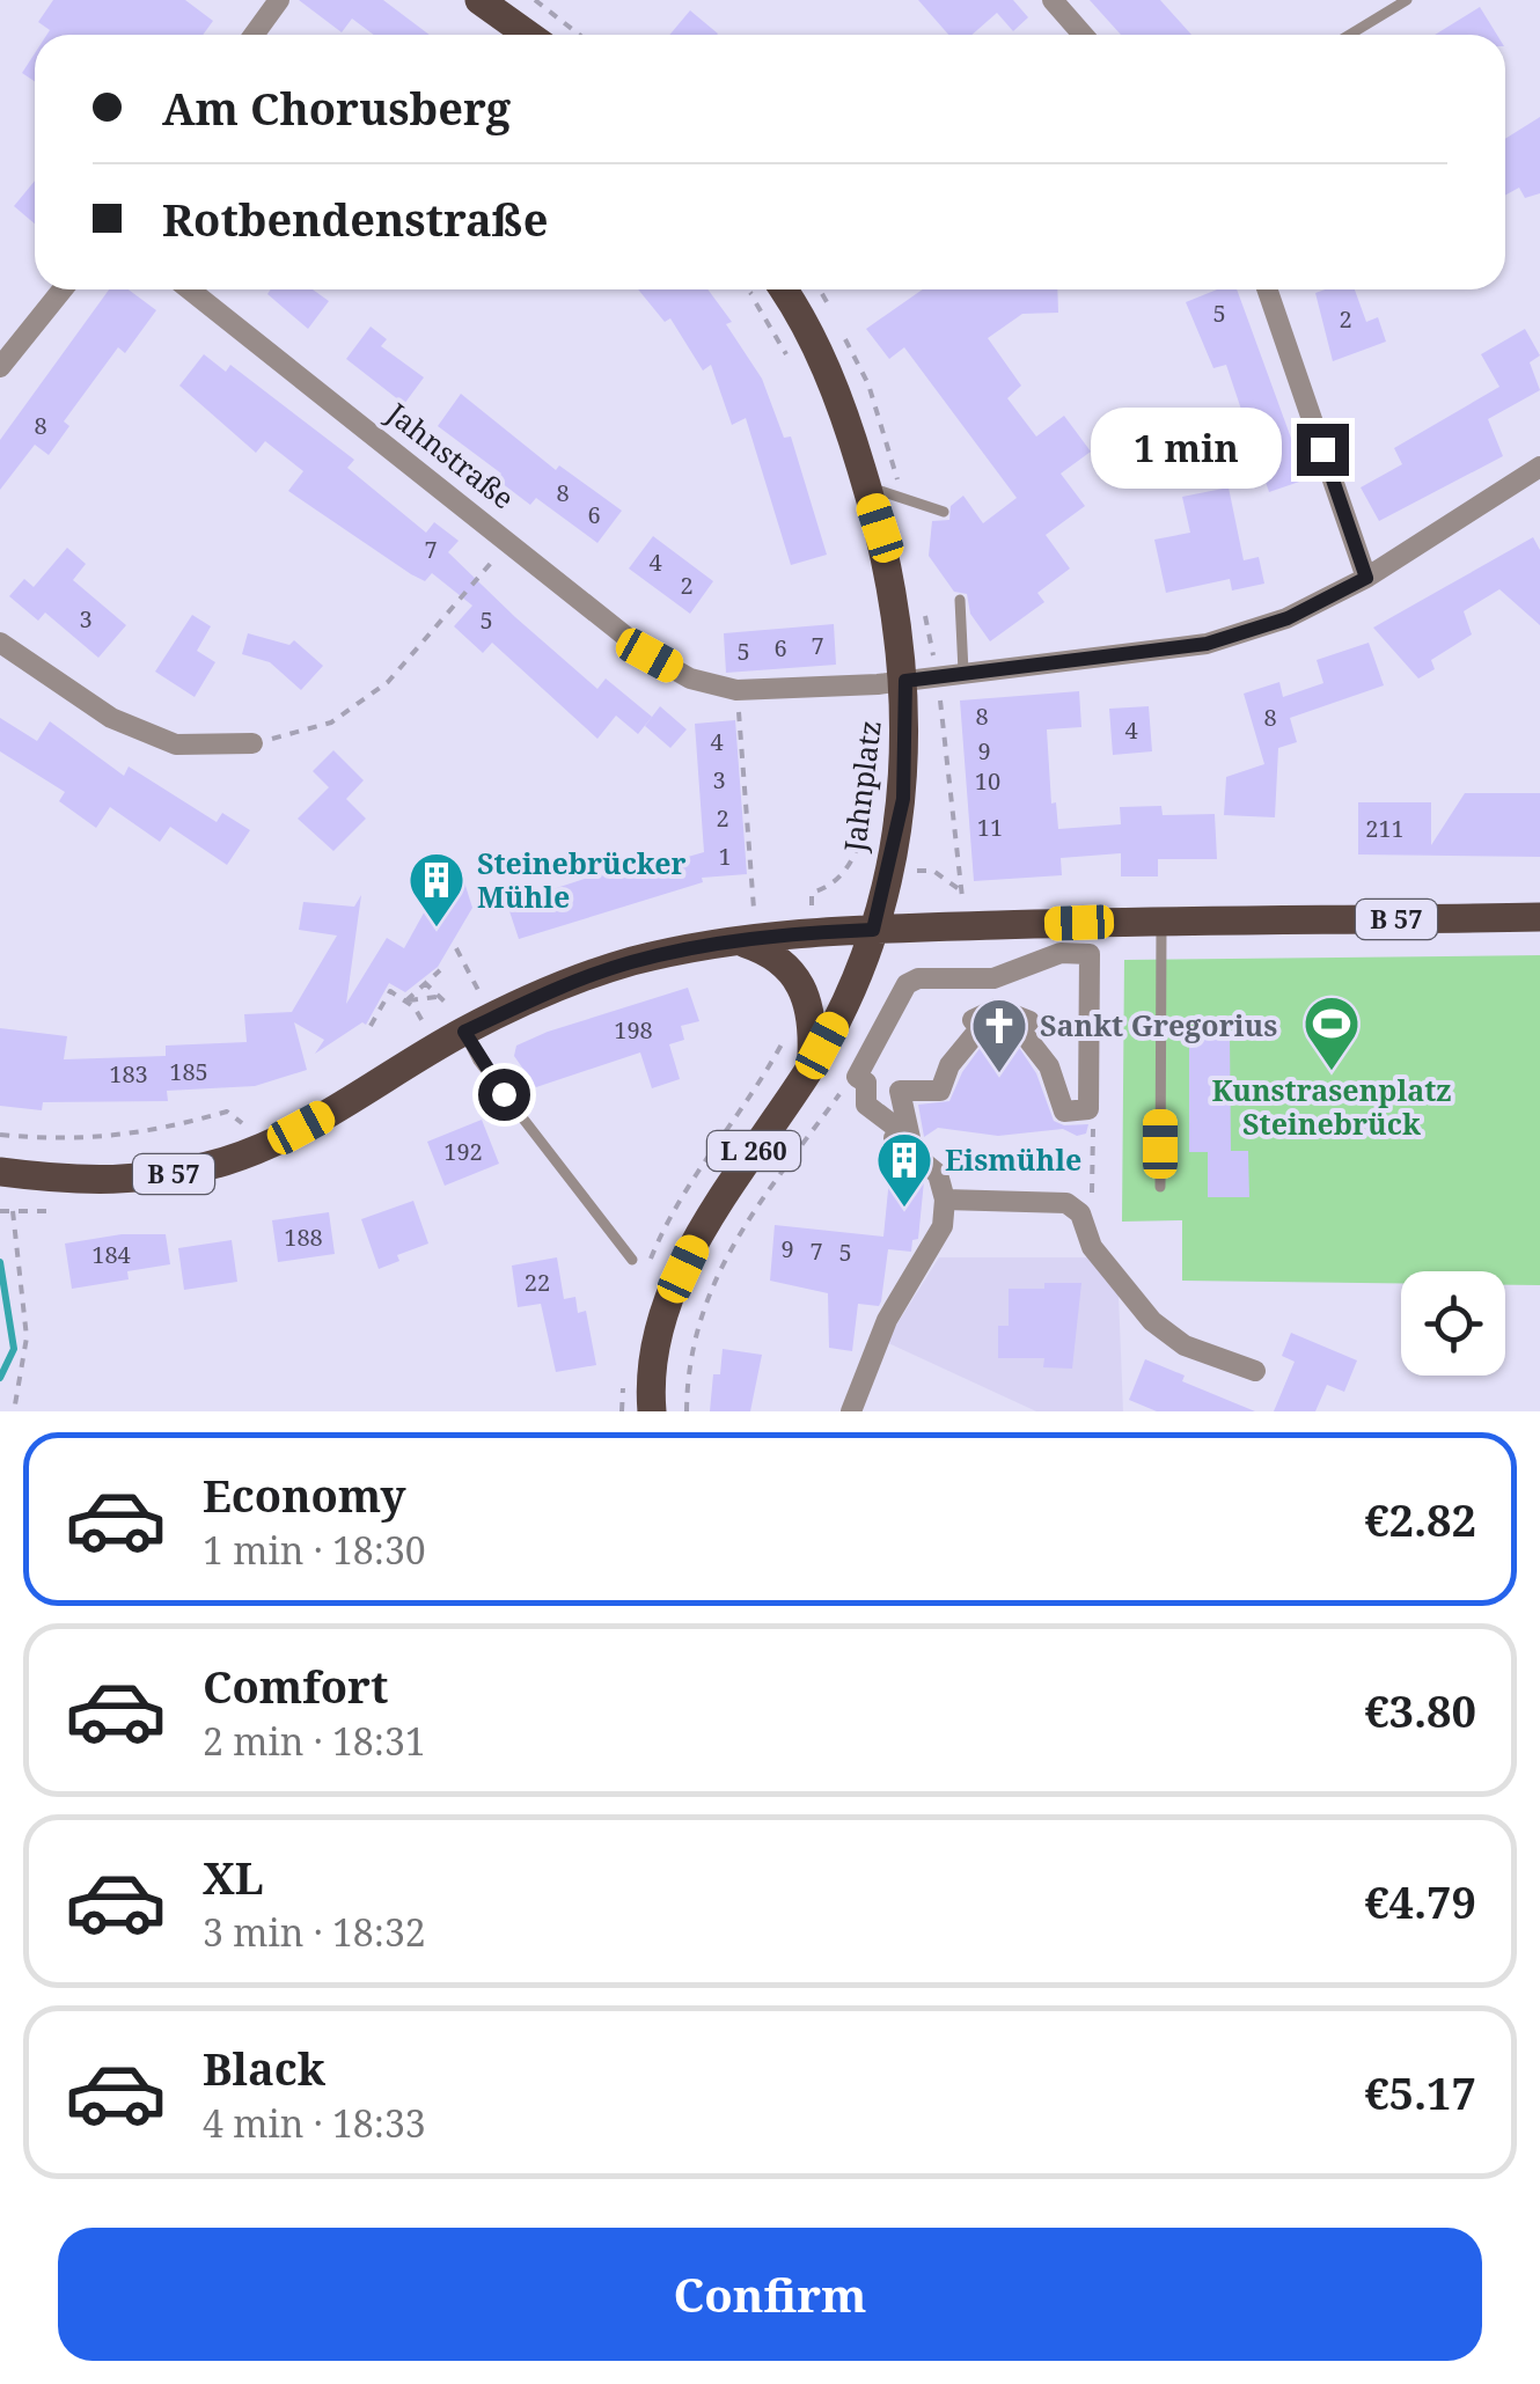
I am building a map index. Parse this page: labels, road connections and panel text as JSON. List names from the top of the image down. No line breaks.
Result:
{"streets":{"main road":["Jahnplatz","B 57","L 260"],"street":["Jahnstraße"]},"crossings":[["Jahnstraße","Jahnplatz"],["Jahnplatz","B 57"],["Jahnplatz","L 260"],["B 57","L 260"]],"places":{"building":["Steinebrücker Mühle","Eismühle"],"sports":["Kunstrasenplatz Steinebrück"],"church":["Sankt Gregorius"]},"house_numbers":["5","2","8","8","6","7","4","2","3","5","7","6","5","8","8","4","4","9","3","10","2","11","211","1","198","185","183","192","188","9","7","5","184","22"],"page":{"banner":["Am Chorusberg","Rotbendenstraße"],"bubble":"1 min","list":[{"name":"Economy","note":"1 min · 18:30","value":"€2.82"},{"name":"Comfort","note":"2 min · 18:31","value":"€3.80"},{"name":"XL","note":"3 min · 18:32","value":"€4.79"},{"name":"Black","note":"4 min · 18:33","value":"€5.17"}],"buttons":"Confirm"}}
